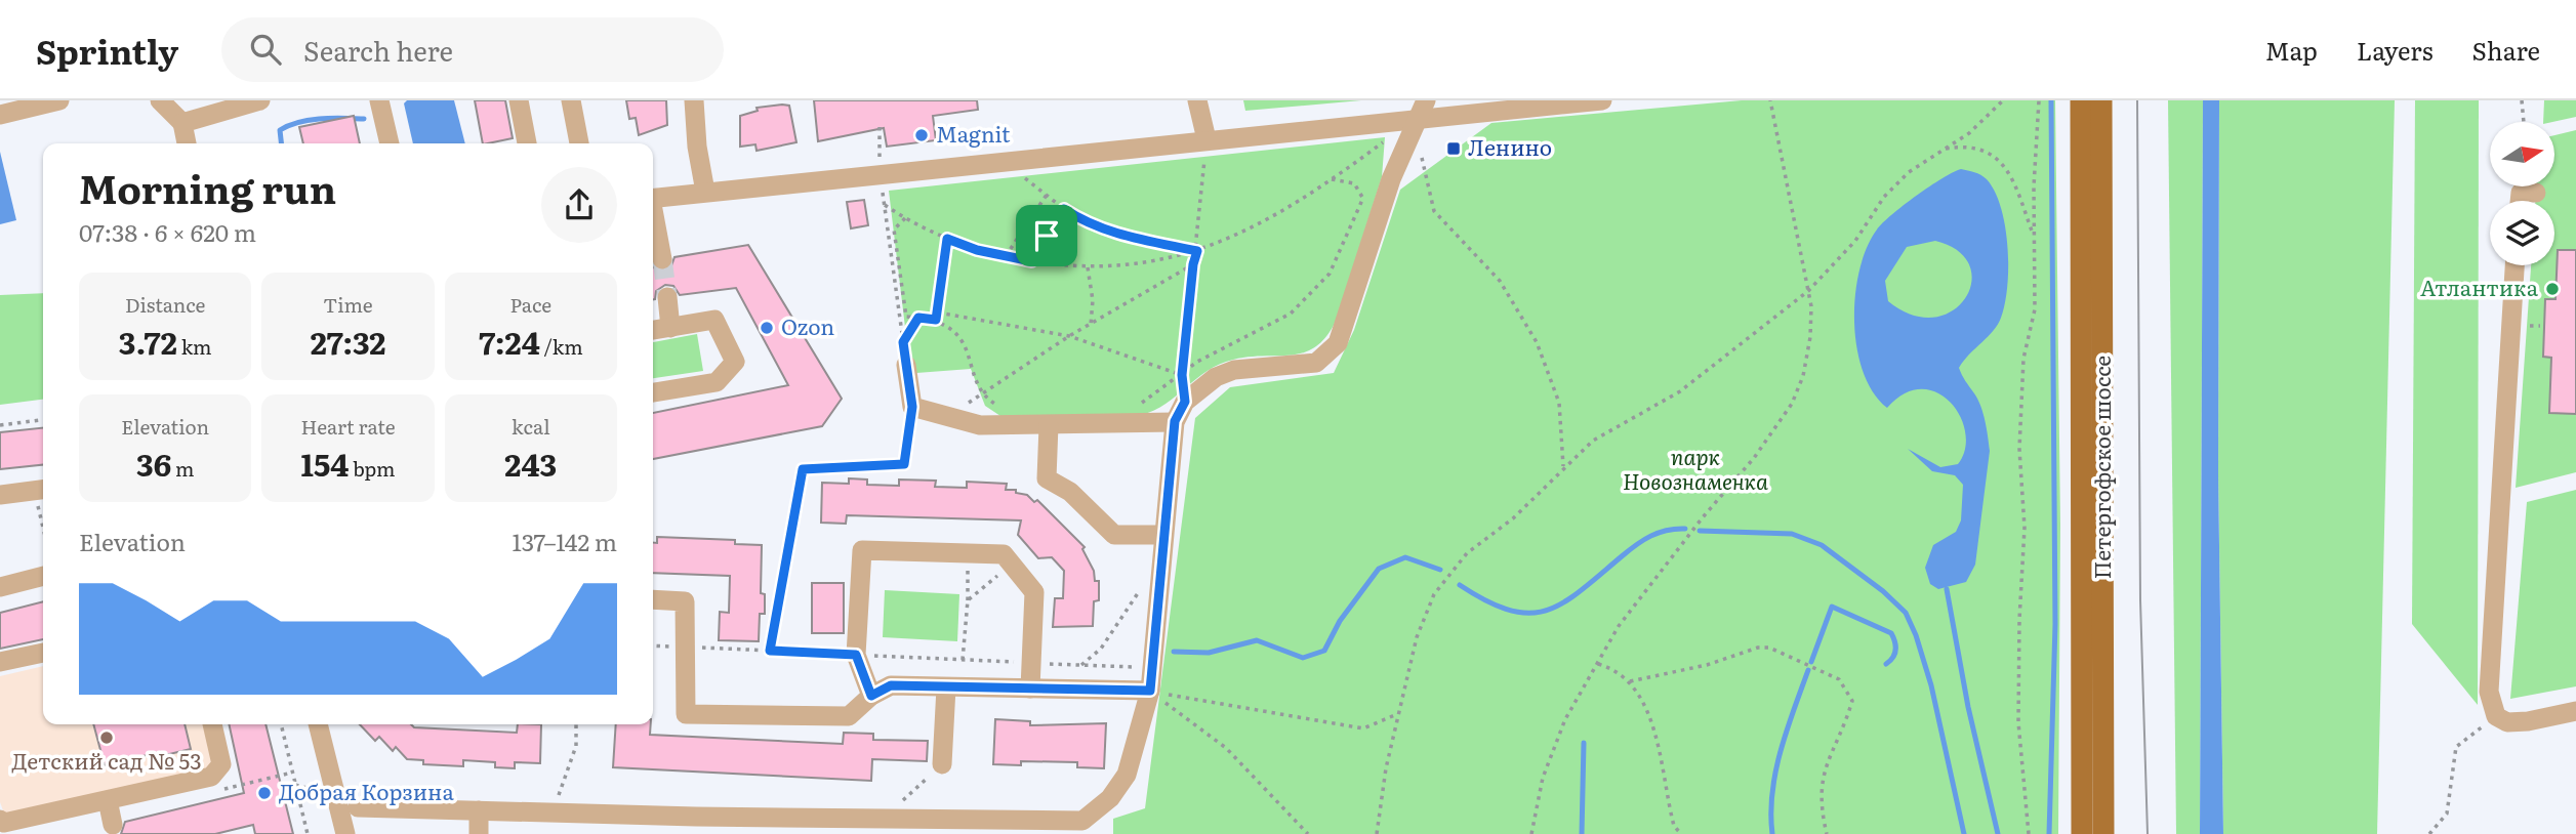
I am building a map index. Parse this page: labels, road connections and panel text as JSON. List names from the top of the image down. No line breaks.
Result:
{"streets":{"main road":["Петергофское шоссе"]},"parks":["парк Новознаменка"],"places":{"other":["Magnit","Атлантика","Ozon","Детский сад № 53","Добрая Корзина"],"transit":["Ленино"]},"north":"right","page":{"header":"Sprintly","search":"Search here","nav":["Map","Layers","Share"],"heading":["Morning run","07:38 · 6 × 620 m"],"stats":[["Distance","3.72 km"],["Time","27:32"],["Pace","7:24 /km"],["Elevation","36 m"],["Heart rate","154 bpm"],["kcal","243"]],"chart":["Elevation","137–142 m"]}}
